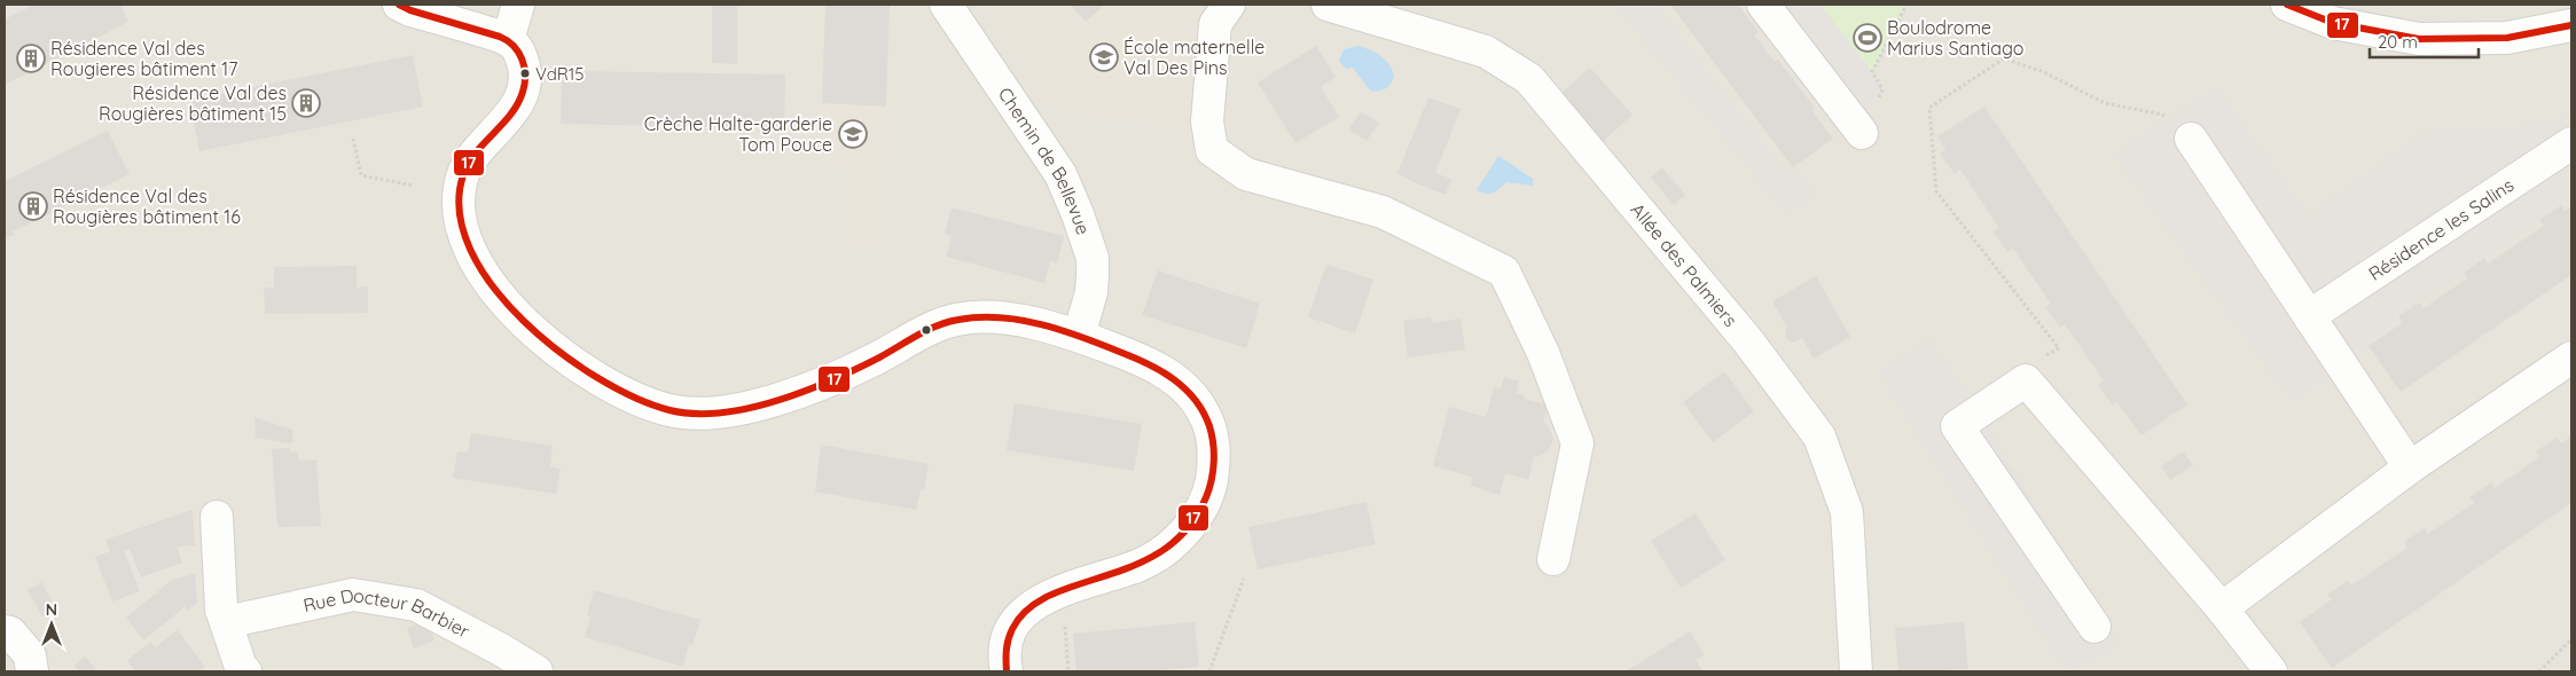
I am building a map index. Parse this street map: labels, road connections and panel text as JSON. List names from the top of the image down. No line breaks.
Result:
{"streets":{"street":["Chemin de Bellevue","Résidence les Salins","Allée des Palmiers","Rue Docteur Barbier"]},"places":{"sports":["Boulodrome Marius Santiago"],"school or university":["École maternelle Val Des Pins","Crèche Halte-garderie Tom Pouce"],"building":["Résidence Val des Rougieres bâtiment 17","Résidence Val des Rougières bâtiment 15","Résidence Val des Rougières bâtiment 16"],"other":["VdR15"]},"lines":["transit line 17"],"scale_bar":"20 m","north":"top"}
